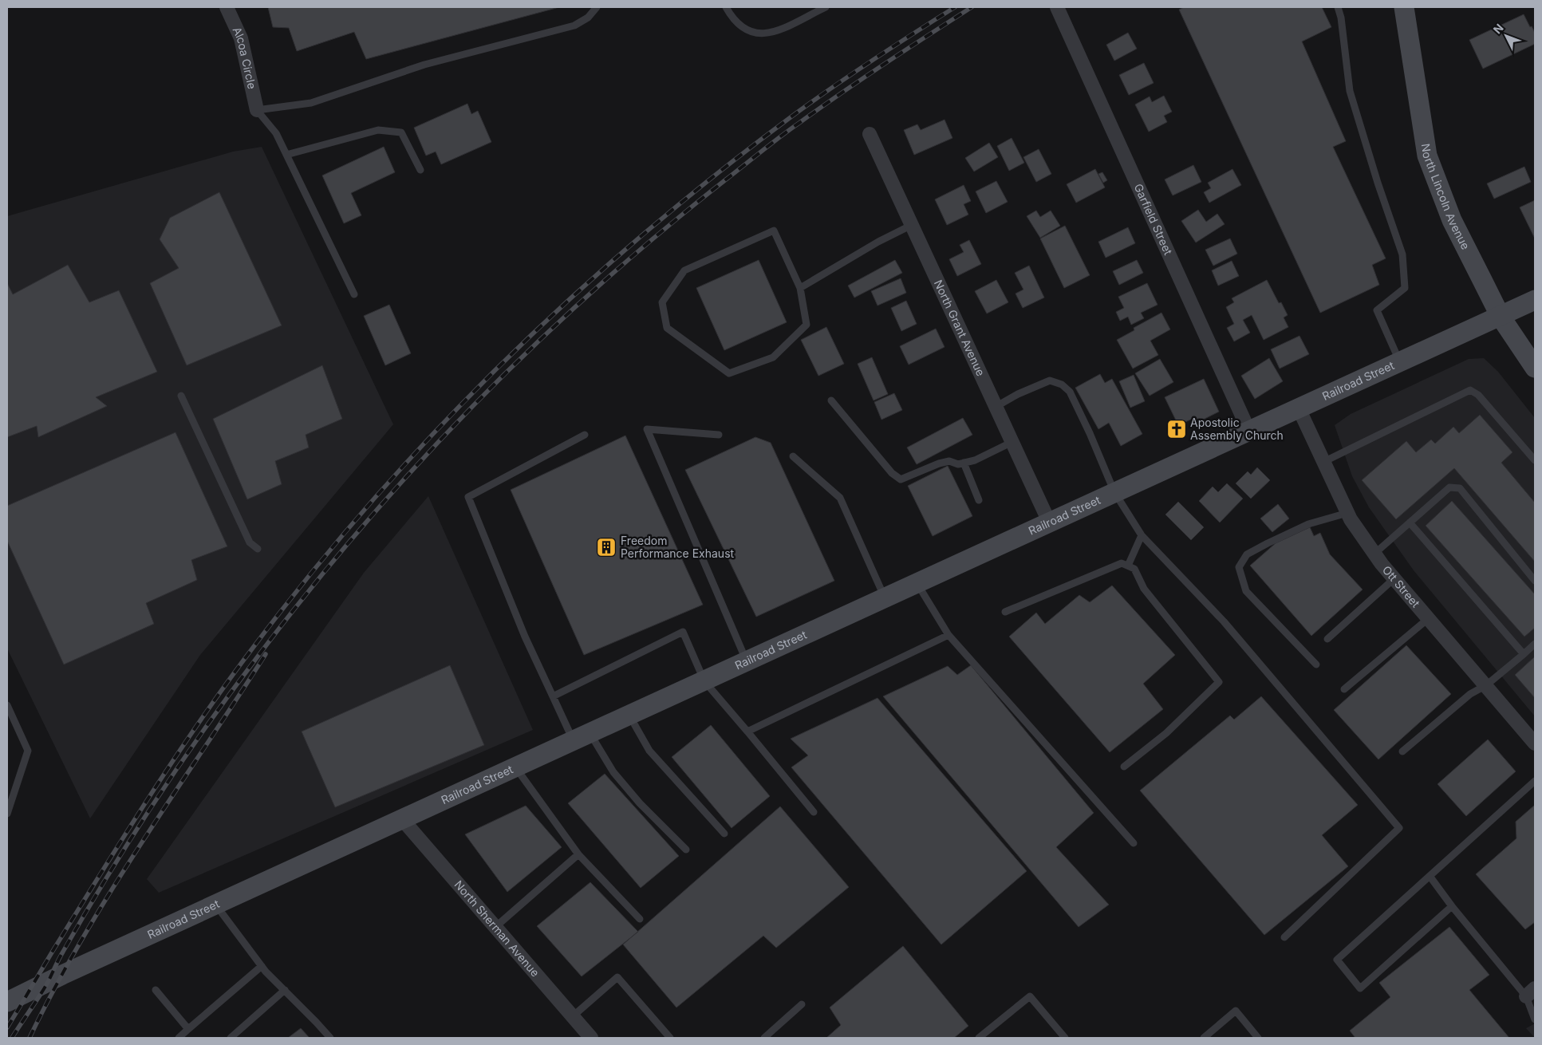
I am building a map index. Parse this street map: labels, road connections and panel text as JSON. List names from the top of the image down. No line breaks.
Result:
{"streets":{"main road":["North Lincoln Avenue","Railroad Street"],"street":["Alcoa Circle","Garfield Street","North Grant Avenue","Ott Street","North Sherman Avenue"]},"crossings":[["North Lincoln Avenue","Railroad Street"],["Garfield Street","Railroad Street"],["North Grant Avenue","Railroad Street"],["Railroad Street","Ott Street"],["Railroad Street","North Sherman Avenue"]],"places":{"church":["Apostolic Assembly Church"],"building":["Freedom Performance Exhaust"]},"north":"top left"}
